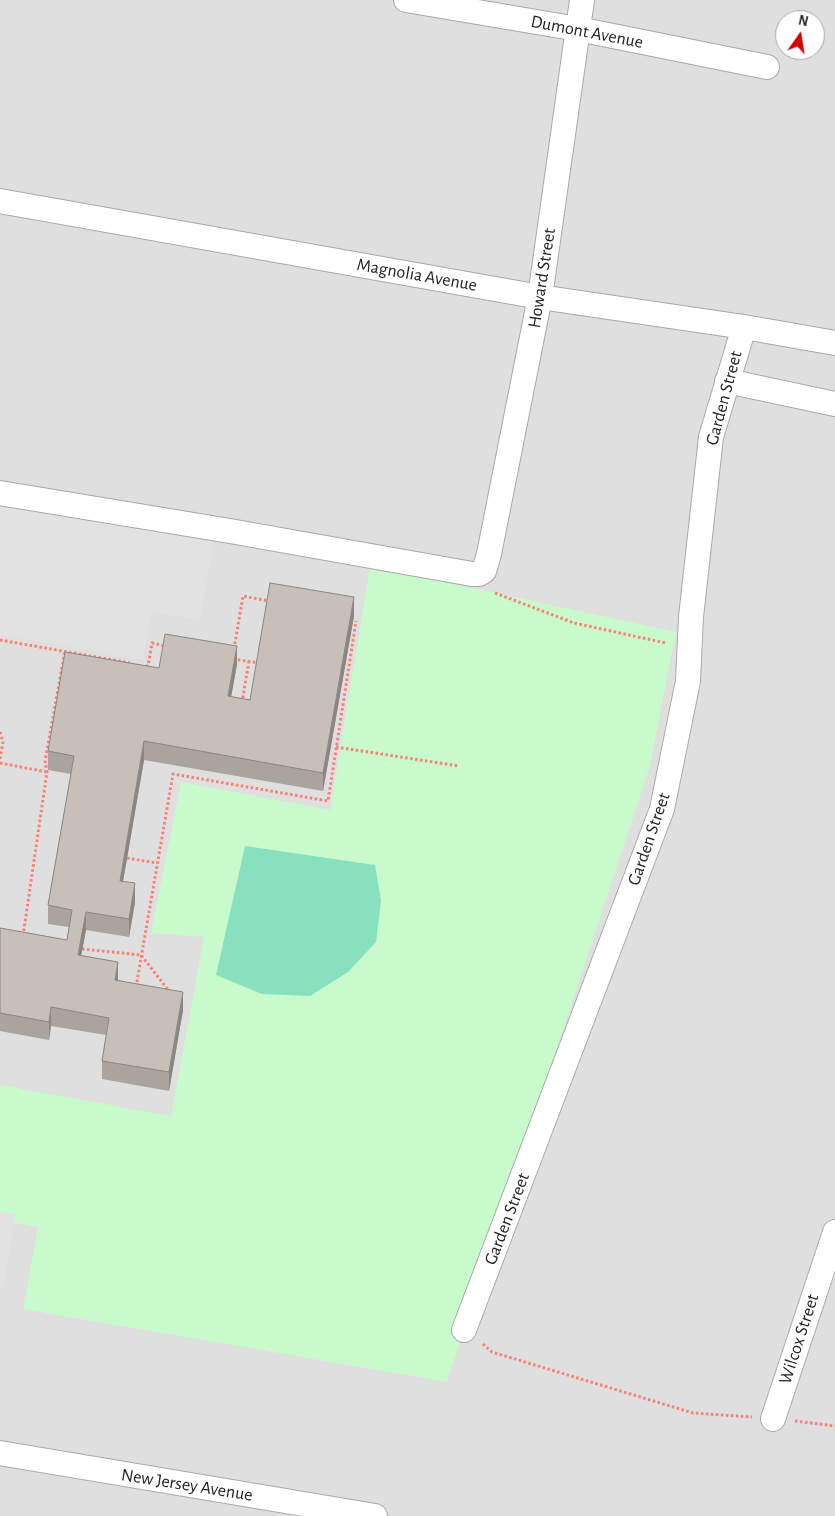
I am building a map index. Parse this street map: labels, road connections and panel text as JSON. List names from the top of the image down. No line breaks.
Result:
{"streets":{"street":["Dumont Avenue","Magnolia Avenue","Howard Street","Garden Street","Wilcox Street","New Jersey Avenue"]},"crossings":[["Dumont Avenue","Howard Street"],["Magnolia Avenue","Howard Street"],["Magnolia Avenue","Garden Street"]],"north":"top"}
